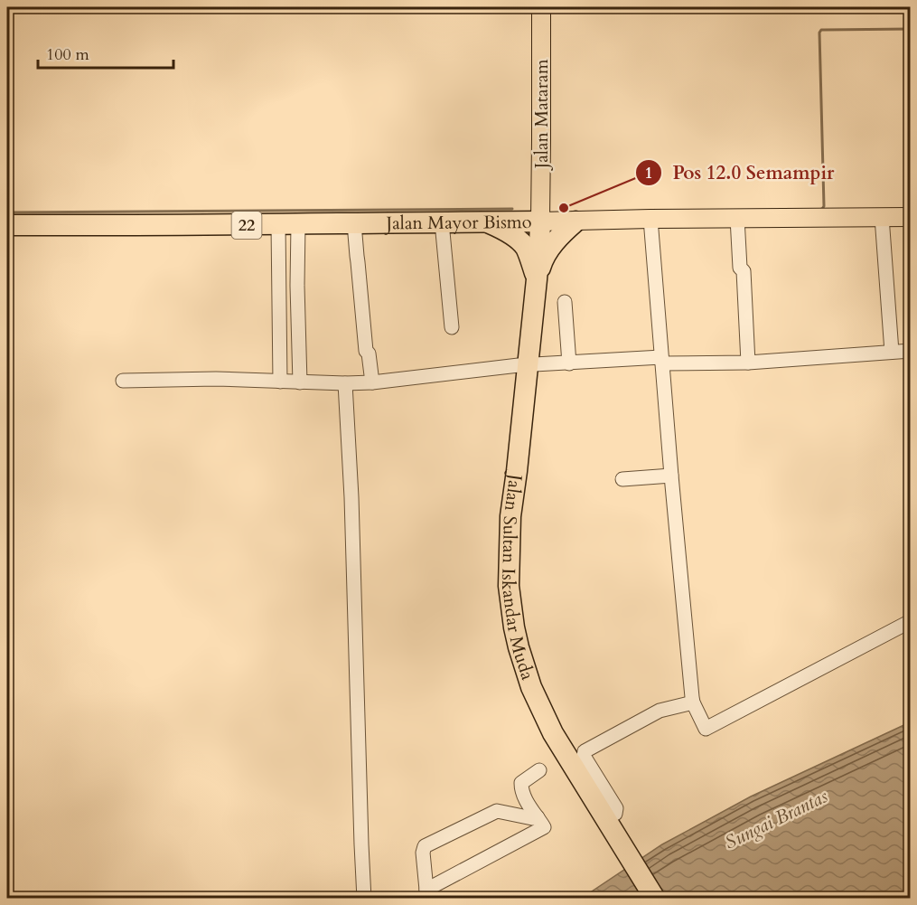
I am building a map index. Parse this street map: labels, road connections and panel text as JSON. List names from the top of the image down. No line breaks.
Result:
{"streets":{"highway":["Jalan Mayor Bismo","22","Jalan Sultan Iskandar Muda"],"main road":["Jalan Mataram"]},"crossings":[["Jalan Mataram","Jalan Mayor Bismo"],["Jalan Mataram","Jalan Sultan Iskandar Muda"],["Jalan Mayor Bismo","22"],["Jalan Mayor Bismo","Jalan Sultan Iskandar Muda"],["22","Jalan Sultan Iskandar Muda"]],"water":["Sungai Brantas"],"places":["Pos 12.0 Semampir"],"scale_bar":"100 m"}
